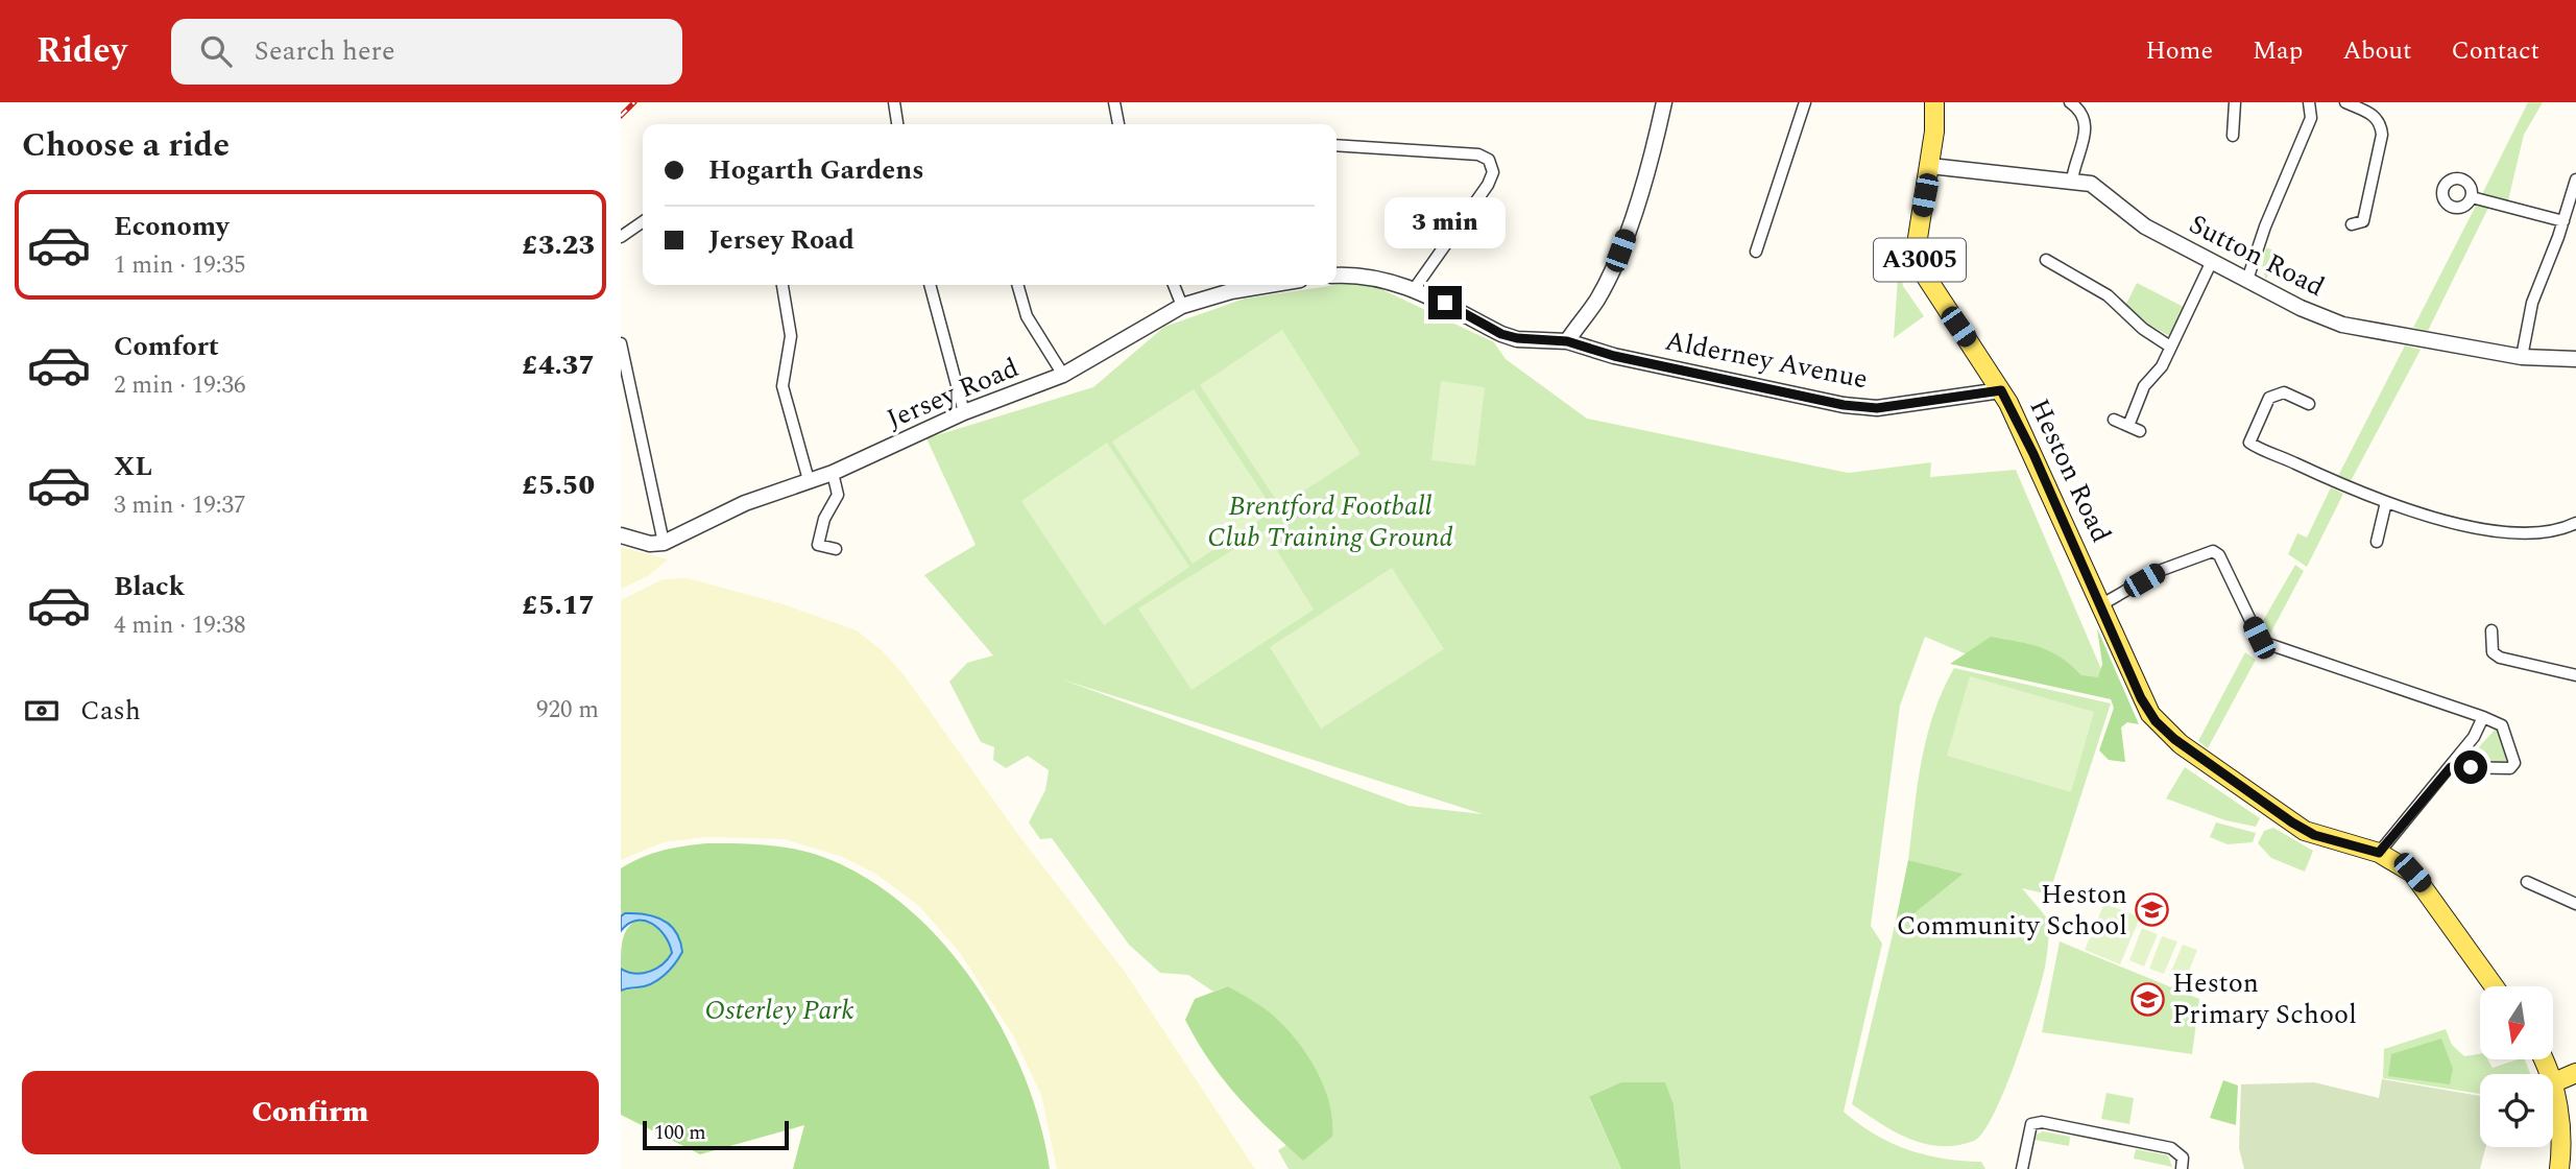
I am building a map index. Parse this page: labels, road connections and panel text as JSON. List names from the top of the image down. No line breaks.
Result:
{"streets":{"main road":["A3005","Heston Road"],"street":["Sutton Road","Alderney Avenue","Jersey Road"]},"crossings":[["Sutton Road","Heston Road"],["Alderney Avenue","Heston Road"]],"parks":["Brentford Football Club Training Ground","Osterley Park"],"places":{"school or university":["Heston Community School","Heston Primary School"]},"scale_bar":"100 m","north":"bottom","page":{"header":"Ridey","search":"Search here","nav":["Home","Map","About","Contact"],"heading":"Choose a ride","banner":["Hogarth Gardens","Jersey Road"],"list":[{"name":"Economy","note":"1 min · 19:35","value":"£3.23"},{"name":"Comfort","note":"2 min · 19:36","value":"£4.37"},{"name":"XL","note":"3 min · 19:37","value":"£5.50"},{"name":"Black","note":"4 min · 19:38","value":"£5.17"}],"bubble":"3 min","pay":["Cash","920 m"],"buttons":"Confirm","scale":"100 m"}}
